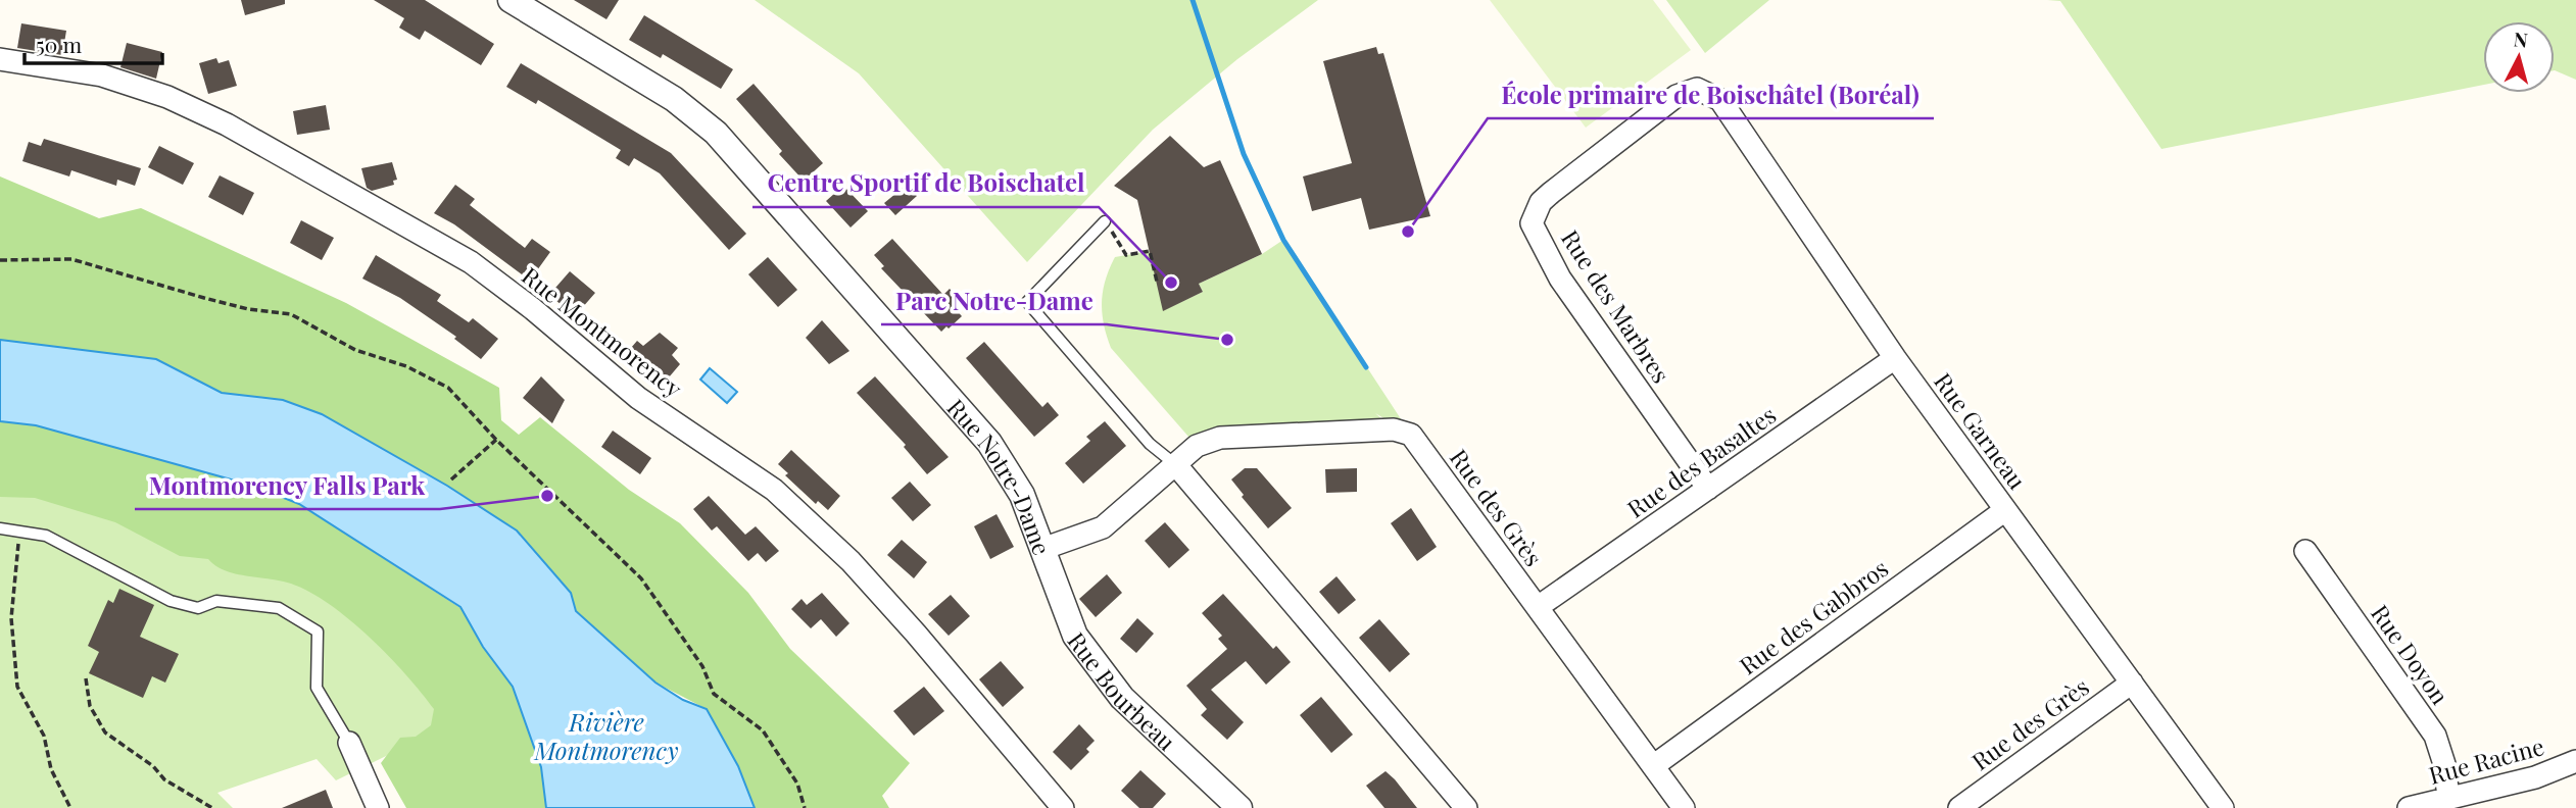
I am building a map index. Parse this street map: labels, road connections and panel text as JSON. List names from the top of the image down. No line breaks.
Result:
{"streets":{"street":["Rue des Marbres","Rue Montmorency","Rue Garneau","Rue des Basaltes","Rue Notre-Dame","Rue des Grès","Rue des Gabbros","Rue Doyon","Rue Bourbeau","Rue Racine"]},"crossings":[["Rue des Marbres","Rue Garneau"],["Rue des Marbres","Rue des Basaltes"],["Rue Garneau","Rue des Basaltes"],["Rue Garneau","Rue des Grès"],["Rue Garneau","Rue des Gabbros"],["Rue des Basaltes","Rue des Grès"],["Rue Notre-Dame","Rue des Grès"],["Rue Notre-Dame","Rue Bourbeau"],["Rue des Grès","Rue des Gabbros"],["Rue Doyon","Rue Racine"]],"water":["Rivière Montmorency"],"places":["École primaire de Boischâtel (Boréal)","Centre Sportif de Boischatel","Parc Notre-Dame","Montmorency Falls Park"],"scale_bar":"50 m","north":"top"}
